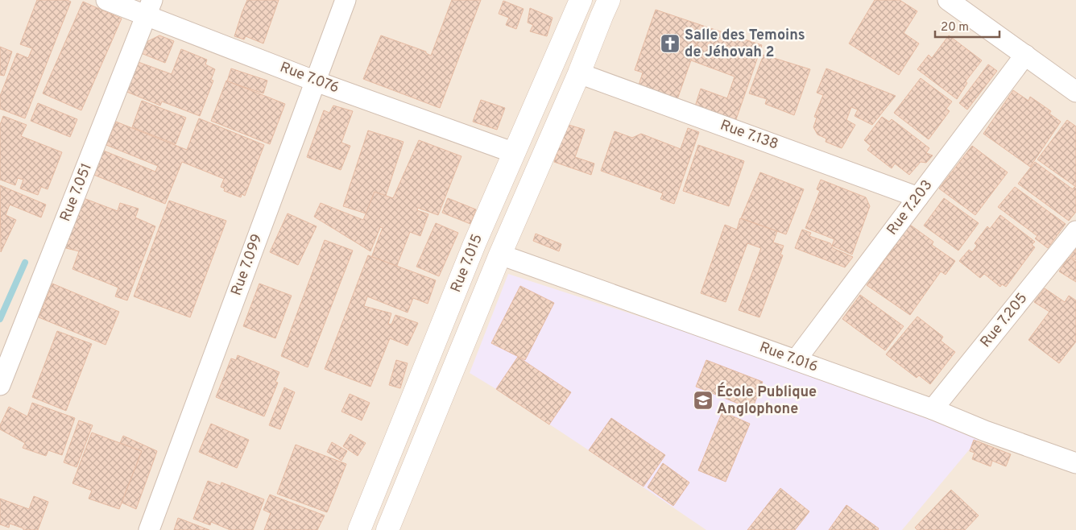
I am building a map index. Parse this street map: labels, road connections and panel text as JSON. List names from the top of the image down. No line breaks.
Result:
{"streets":{"main road":["Rue 7.015"],"street":["Rue 7.076","Rue 7.138","Rue 7.051","Rue 7.203","Rue 7.099","Rue 7.205","Rue 7.016"]},"crossings":[["Rue 7.076","Rue 7.051"],["Rue 7.076","Rue 7.015"],["Rue 7.076","Rue 7.099"],["Rue 7.138","Rue 7.203"],["Rue 7.138","Rue 7.015"],["Rue 7.203","Rue 7.016"],["Rue 7.015","Rue 7.016"],["Rue 7.205","Rue 7.016"]],"places":{"church":["Salle des Temoins de Jéhovah 2"],"school or university":["École Publique Anglophone"]},"scale_bar":"20 m"}
